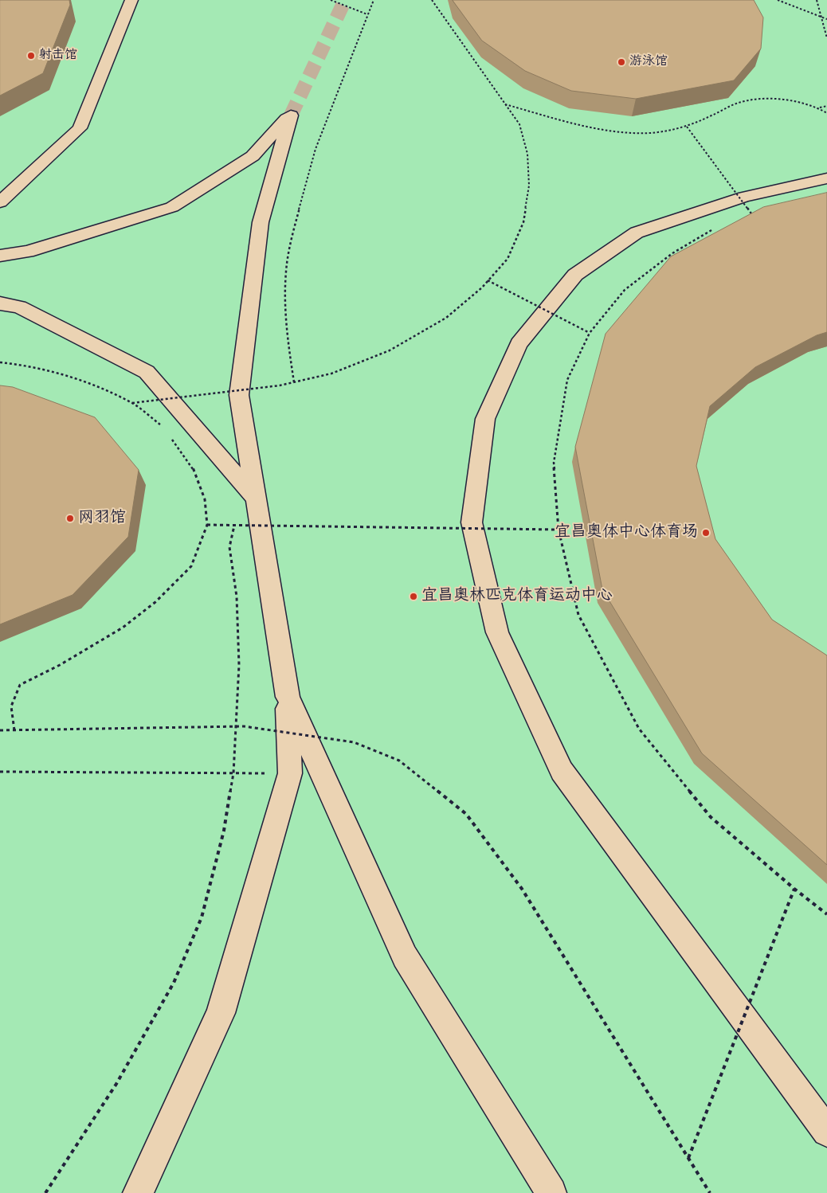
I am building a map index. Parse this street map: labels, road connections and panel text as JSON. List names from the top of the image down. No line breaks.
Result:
{"places":["射击馆","游泳馆","网羽馆","宜昌奥体中心体育场","宜昌奥林匹克体育运动中心"]}
